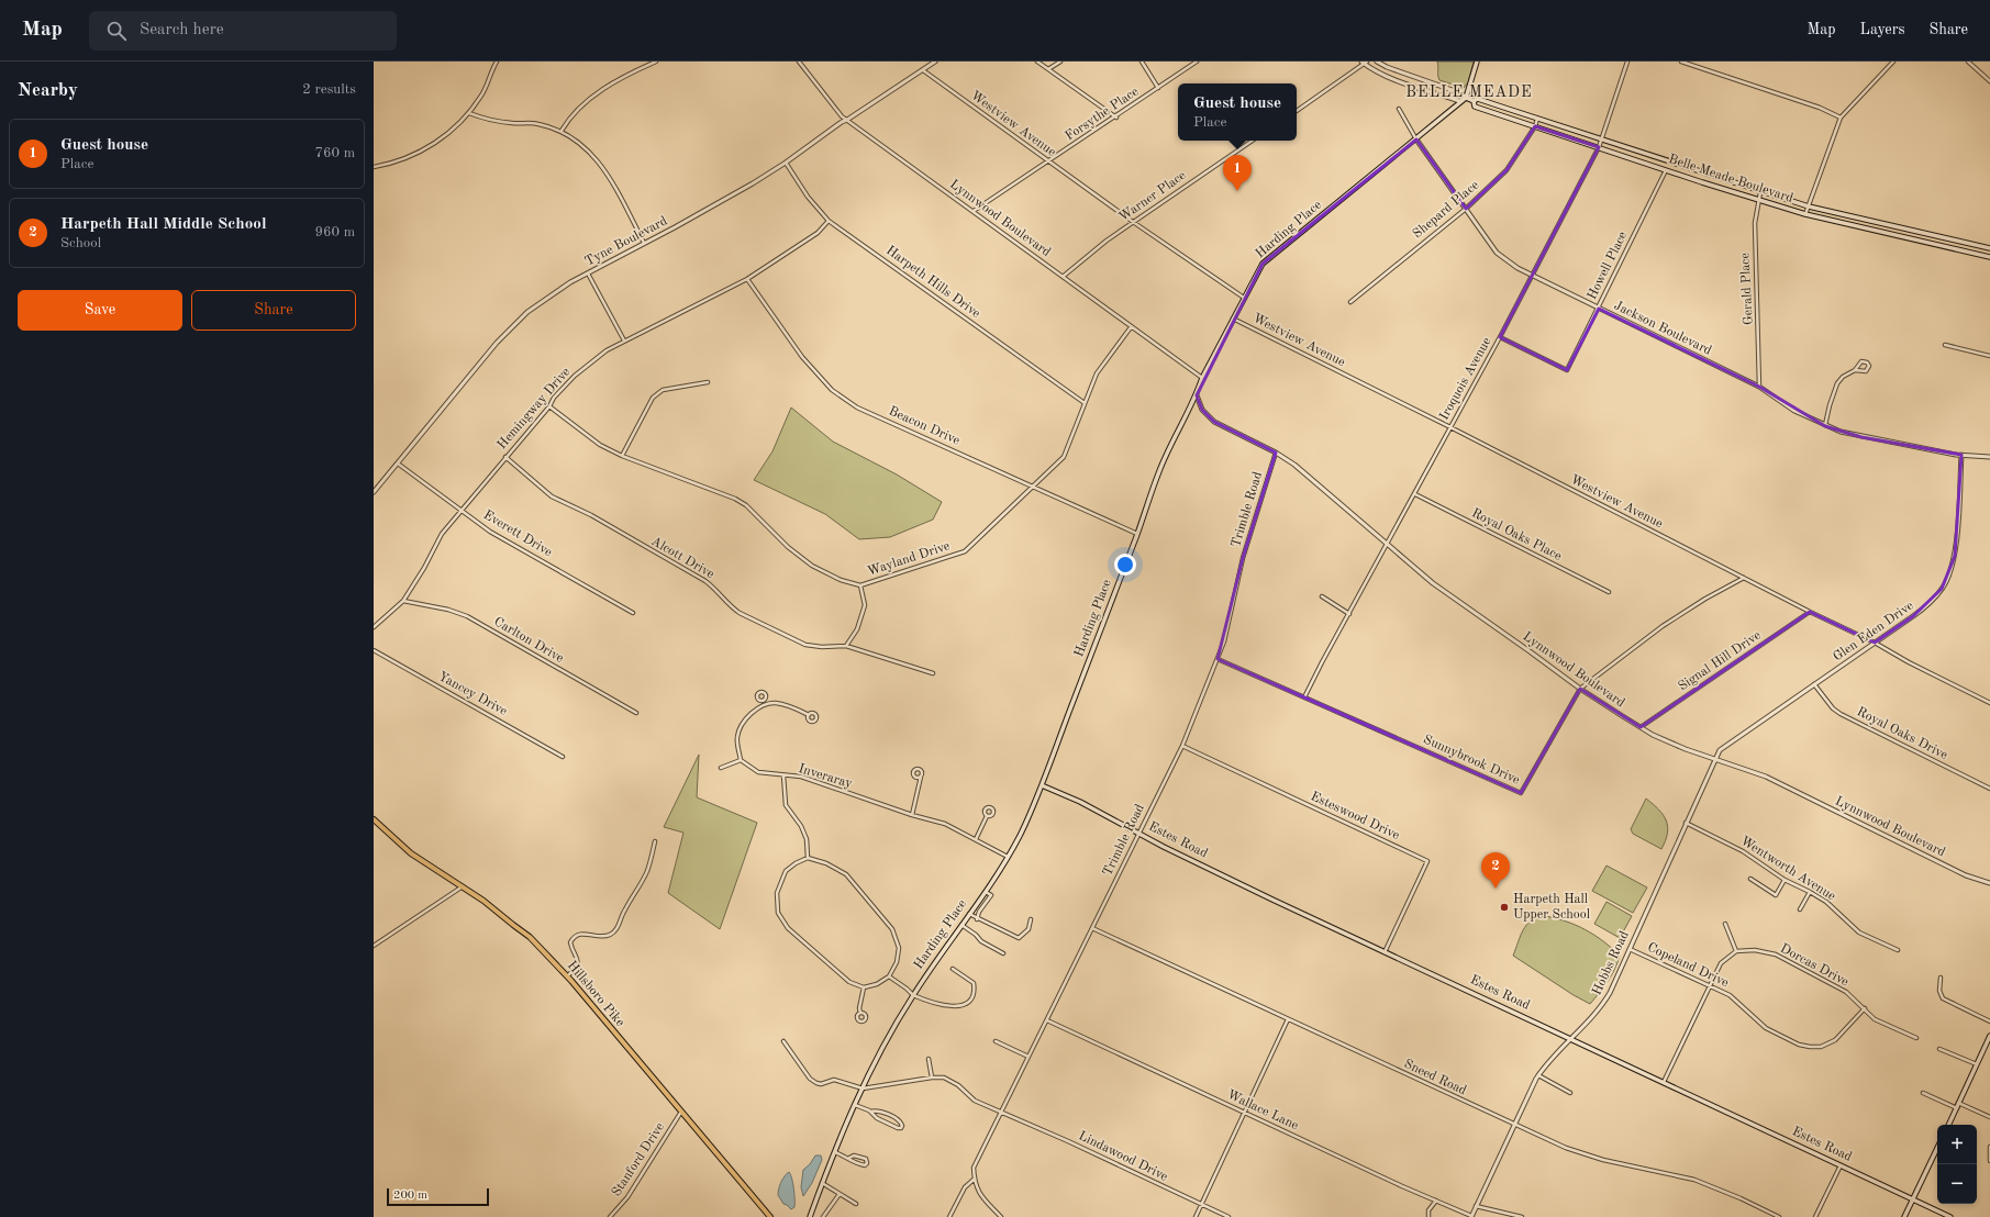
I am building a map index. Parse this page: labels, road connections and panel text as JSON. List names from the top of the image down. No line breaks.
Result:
{"streets":{"main road":["Belle Meade Boulevard","Harding Place","Estes Road","Hillsboro Pike"],"street":["Forsythe Place","Westview Avenue","Warner Place","Shepard Place","Lynnwood Boulevard","Tyne Boulevard","Howell Place","Harpeth Hills Drive","Gerald Place","Jackson Boulevard","Iroquois Avenue","Hemingway Drive","Beacon Drive","Trimble Road","Everett Drive","Royal Oaks Place","Alcott Drive","Wayland Drive","Glen Eden Drive","Carlton Drive","Signal Hill Drive","Yancey Drive","Royal Oaks Drive","Sunnybrook Drive","Inveraray","Esteswood Drive","Wentworth Avenue","Hobbs Road","Copeland Drive","Dorcas Drive","Sneed Road","Wallace Lane","Lindawood Drive","Stanford Drive"]},"crossings":[["Forsythe Place","Westview Avenue"],["Forsythe Place","Lynnwood Boulevard"],["Westview Avenue","Warner Place"],["Westview Avenue","Harding Place"],["Westview Avenue","Tyne Boulevard"],["Westview Avenue","Iroquois Avenue"],["Westview Avenue","Glen Eden Drive"],["Westview Avenue","Signal Hill Drive"],["Westview Avenue","Sunnybrook Drive"],["Belle Meade Boulevard","Shepard Place"],["Belle Meade Boulevard","Harding Place"],["Belle Meade Boulevard","Howell Place"],["Belle Meade Boulevard","Gerald Place"],["Belle Meade Boulevard","Iroquois Avenue"],["Warner Place","Lynnwood Boulevard"],["Shepard Place","Jackson Boulevard"],["Lynnwood Boulevard","Harding Place"],["Lynnwood Boulevard","Tyne Boulevard"],["Lynnwood Boulevard","Iroquois Avenue"],["Lynnwood Boulevard","Trimble Road"],["Lynnwood Boulevard","Wayland Drive"],["Lynnwood Boulevard","Glen Eden Drive"],["Lynnwood Boulevard","Signal Hill Drive"],["Lynnwood Boulevard","Sunnybrook Drive"],["Harding Place","Jackson Boulevard"],["Harding Place","Beacon Drive"],["Harding Place","Inveraray"],["Harding Place","Estes Road"],["Tyne Boulevard","Harpeth Hills Drive"],["Tyne Boulevard","Everett Drive"],["Howell Place","Jackson Boulevard"],["Howell Place","Iroquois Avenue"],["Harpeth Hills Drive","Hemingway Drive"],["Harpeth Hills Drive","Wayland Drive"],["Gerald Place","Jackson Boulevard"],["Jackson Boulevard","Iroquois Avenue"],["Jackson Boulevard","Glen Eden Drive"],["Iroquois Avenue","Royal Oaks Place"],["Iroquois Avenue","Sunnybrook Drive"],["Hemingway Drive","Beacon Drive"],["Hemingway Drive","Everett Drive"],["Hemingway Drive","Alcott Drive"],["Hemingway Drive","Wayland Drive"],["Hemingway Drive","Carlton Drive"],["Beacon Drive","Wayland Drive"],["Trimble Road","Sunnybrook Drive"],["Trimble Road","Esteswood Drive"],["Trimble Road","Estes Road"],["Trimble Road","Sneed Road"],["Trimble Road","Wallace Lane"],["Trimble Road","Lindawood Drive"],["Glen Eden Drive","Royal Oaks Drive"],["Glen Eden Drive","Hobbs Road"],["Esteswood Drive","Estes Road"],["Estes Road","Hobbs Road"],["Wentworth Avenue","Hobbs Road"],["Hobbs Road","Copeland Drive"],["Hobbs Road","Sneed Road"],["Hobbs Road","Wallace Lane"],["Copeland Drive","Dorcas Drive"],["Hillsboro Pike","Stanford Drive"]],"districts":["BELLE MEADE"],"places":["Harpeth Hall Upper School"],"scale_bar":"200 m","page":{"header":"Map","search":"Search here","nav":["Map","Layers","Share"],"heading":["Nearby","2 results"],"popup":["Guest house","Place"],"list":[{"mark":"1","name":"Guest house","note":"Place","value":"760 m"},{"mark":"2","name":"Harpeth Hall Middle School","note":"School","value":"960 m"}],"pins":["1","2"],"buttons":["Save","Share"],"map_buttons":["+","−"],"scale":"200 m"}}
